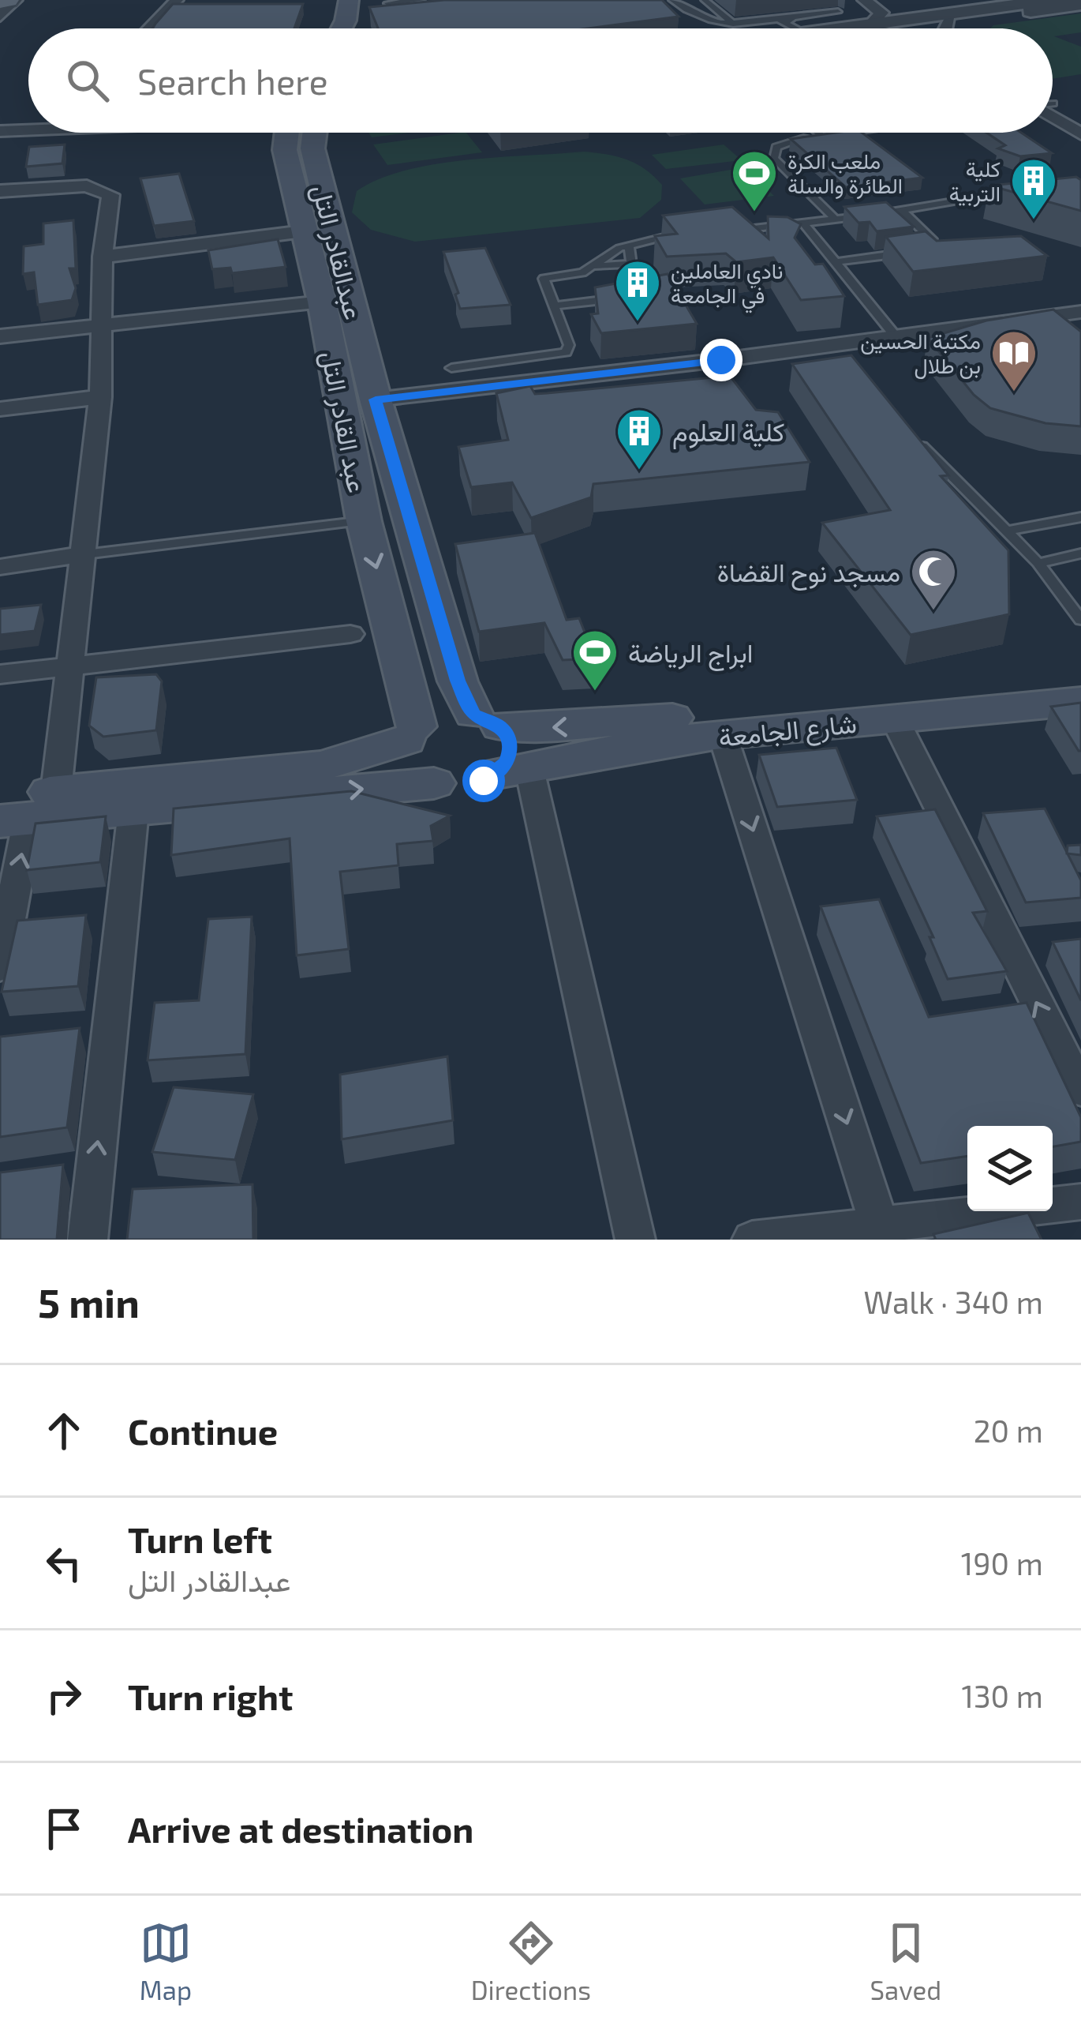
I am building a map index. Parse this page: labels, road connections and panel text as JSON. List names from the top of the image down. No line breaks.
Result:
{"streets":{"main road":["عبدالقادر التل","عبد القادر التل","شارع الجامعة"]},"crossings":[["عبدالقادر التل","عبد القادر التل"],["عبدالقادر التل","شارع الجامعة"],["عبد القادر التل","شارع الجامعة"]],"one_way":["عبد القادر التل"],"places":{"sports":["ملعب الكرة الطائرة والسلة","ابراج الرياضة"],"building":["كلية التربية","نادي العاملين في الجامعة","كلية العلوم"],"library":["مكتبة الحسين بن طلال"],"mosque":["مسجد نوح القضاة"]},"page":{"search":"Search here","heading":["5 min","Walk · 340 m"],"list":[["Continue","20 m"],["Turn left","عبدالقادر التل","190 m"],["Turn right","130 m"],"Arrive at destination"],"nav":["Map","Directions","Saved"]}}
